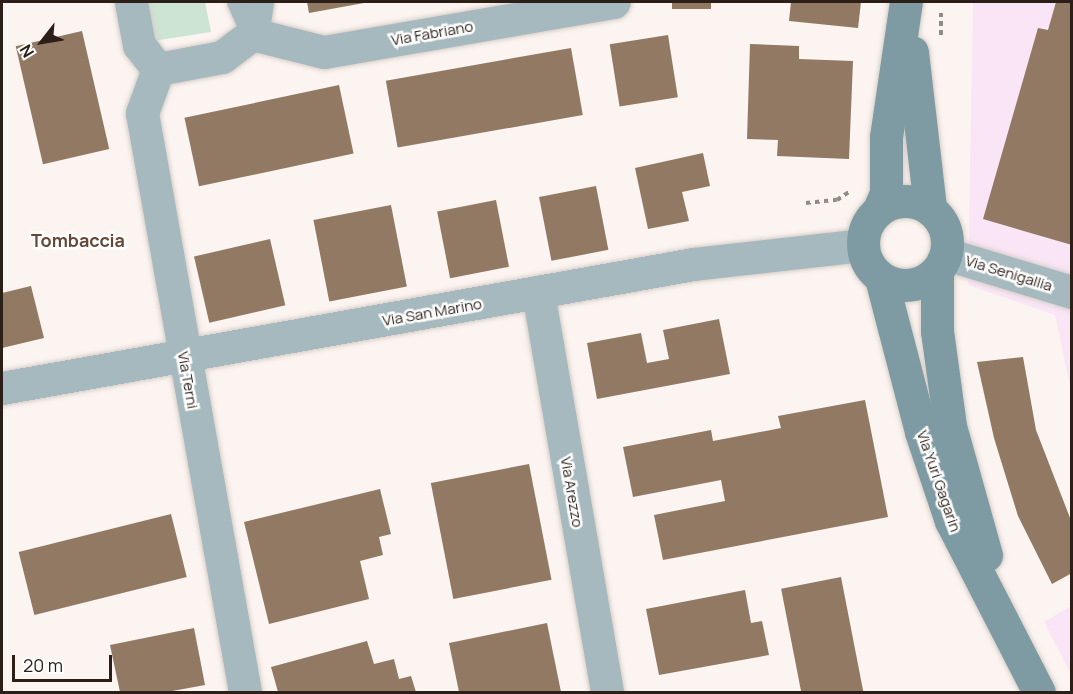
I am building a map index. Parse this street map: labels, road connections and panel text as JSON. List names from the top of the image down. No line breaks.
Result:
{"streets":{"main road":["Via Yuri Gagarin"],"street":["Via Fabriano","Via Senigallia","Via San Marino","Via Terni","Via Arezzo"]},"crossings":[["Via Senigallia","Via San Marino"],["Via Senigallia","Via Yuri Gagarin"],["Via San Marino","Via Terni"],["Via San Marino","Via Yuri Gagarin"],["Via San Marino","Via Arezzo"]],"districts":["Tombaccia"],"scale_bar":"20 m","north":"bottom left"}
